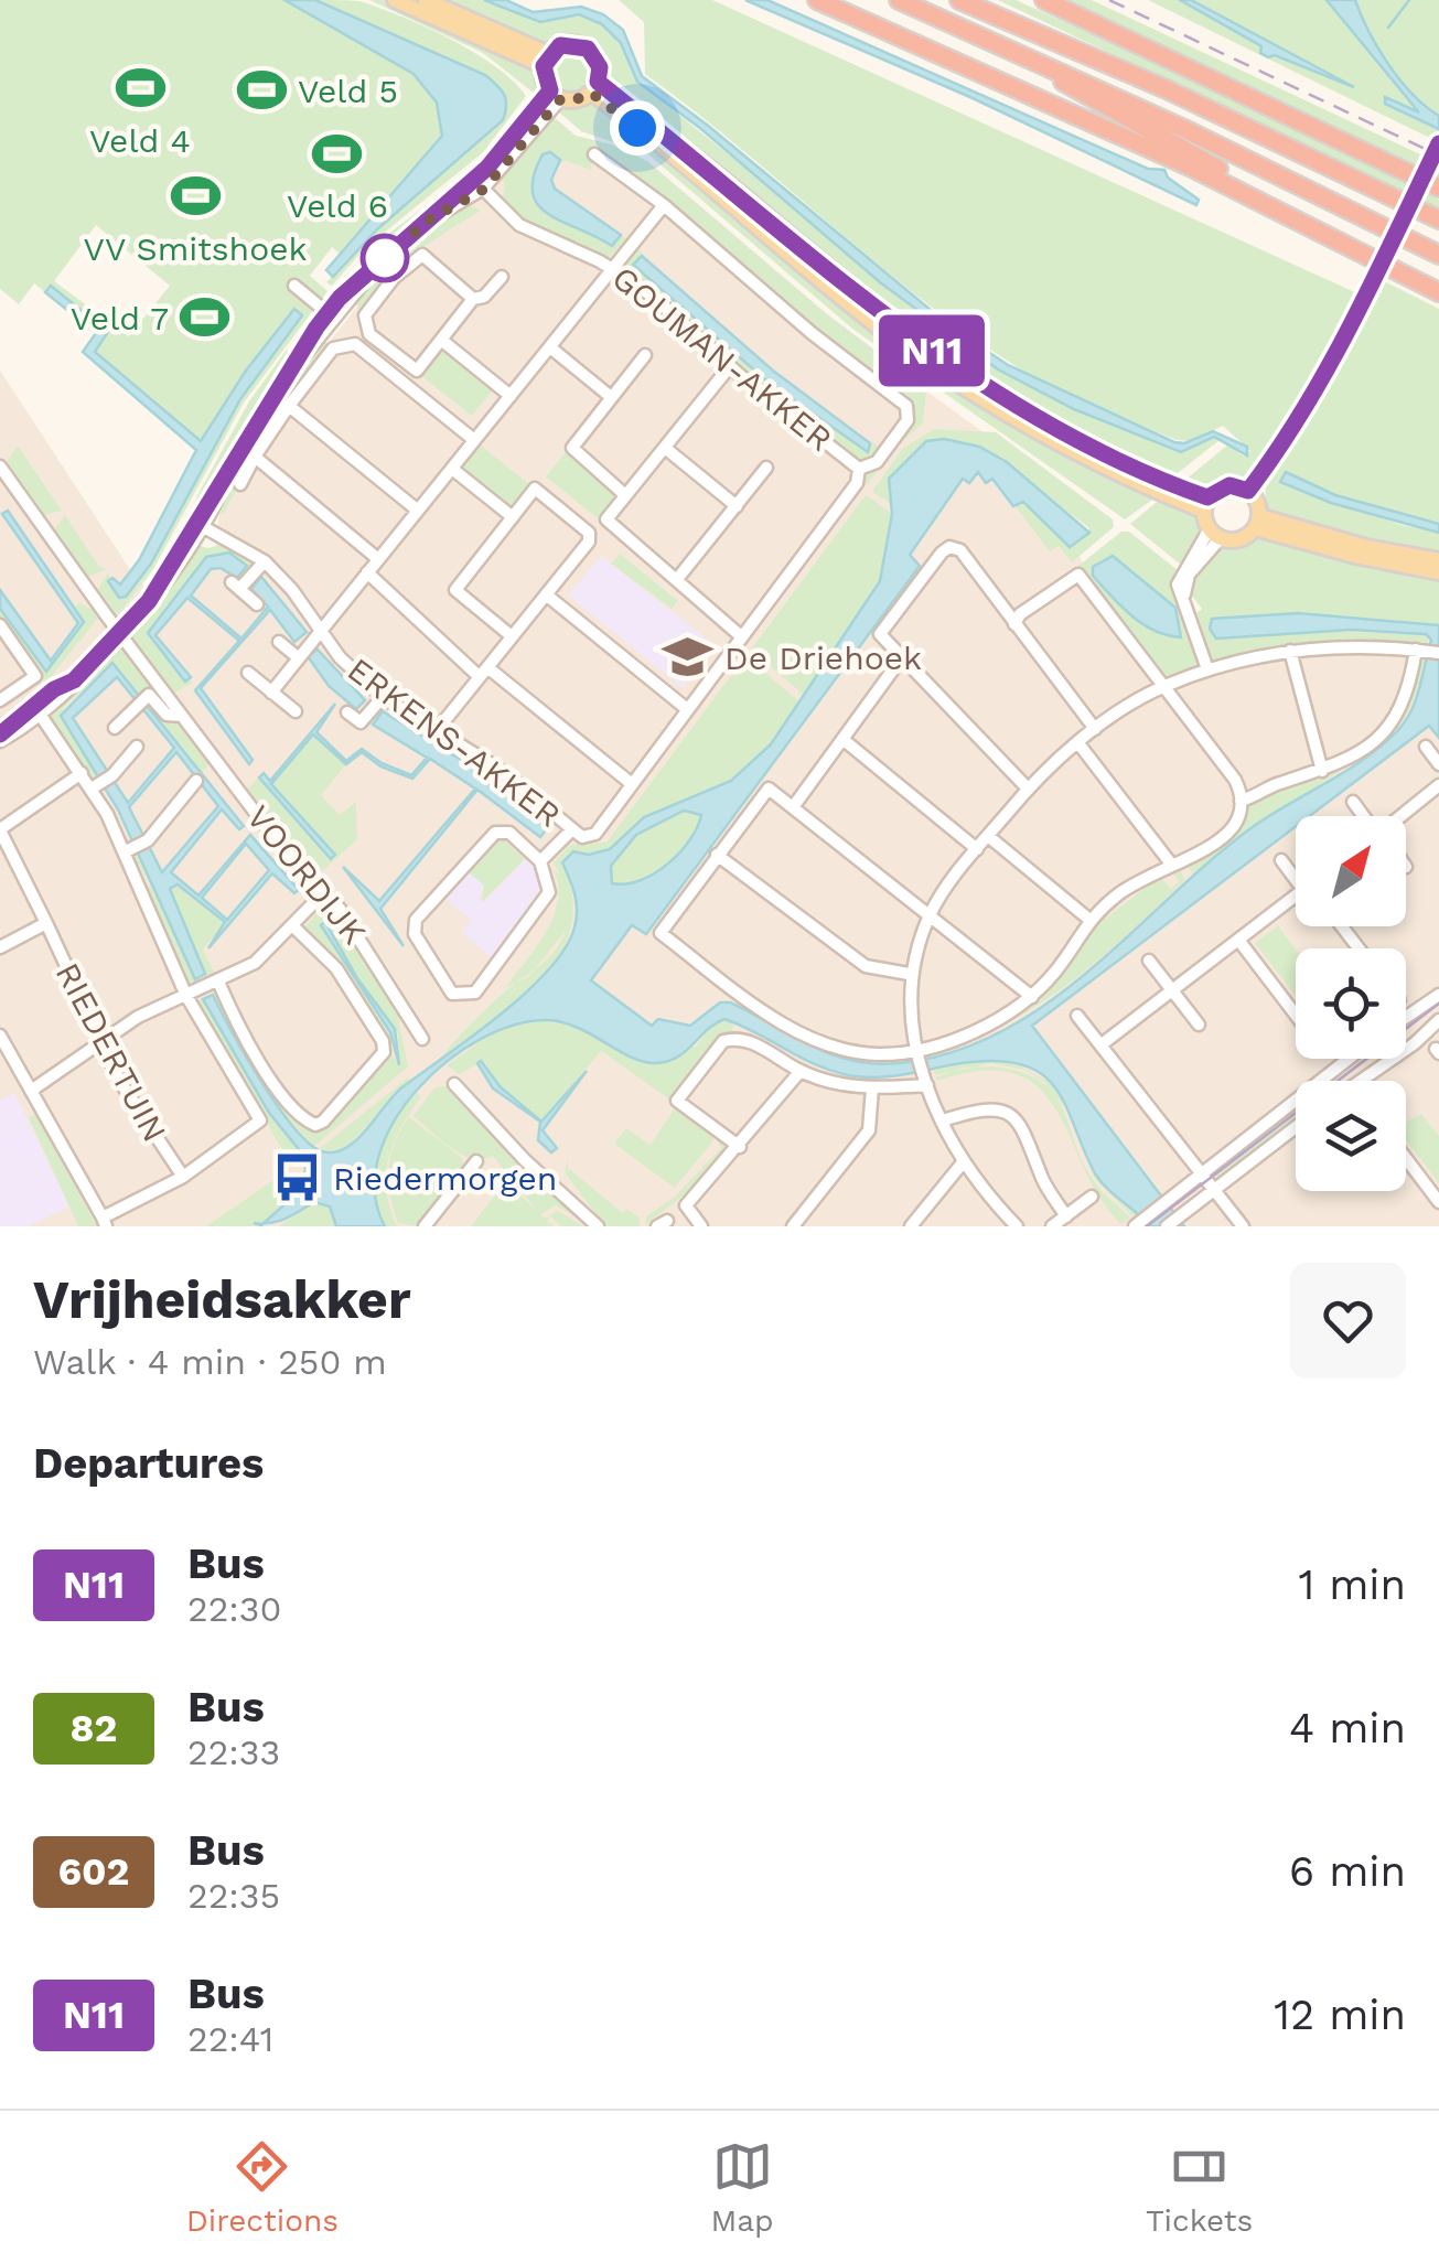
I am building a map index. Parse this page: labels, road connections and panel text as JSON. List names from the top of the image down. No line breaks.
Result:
{"streets":{"street":["GOUMAN-AKKER","ERKENS-AKKER","VOORDIJK","RIEDERTUIN"]},"places":{"sports":["Veld 4","Veld 5","Veld 6","VV Smitshoek","Veld 7"],"school or university":["De Driehoek"],"bus stop":["Riedermorgen"]},"lines":["bus line N11"],"north":"top right","page":{"on_map":"N11","heading":[["Vrijheidsakker","Walk · 4 min · 250 m"],"Departures"],"list":[{"mark":"N11","name":"Bus","note":"22:30","value":"1 min"},{"mark":"82","name":"Bus","note":"22:33","value":"4 min"},{"mark":"602","name":"Bus","note":"22:35","value":"6 min"},{"mark":"N11","name":"Bus","note":"22:41","value":"12 min"}],"tabs":["Directions","Map","Tickets"]}}
